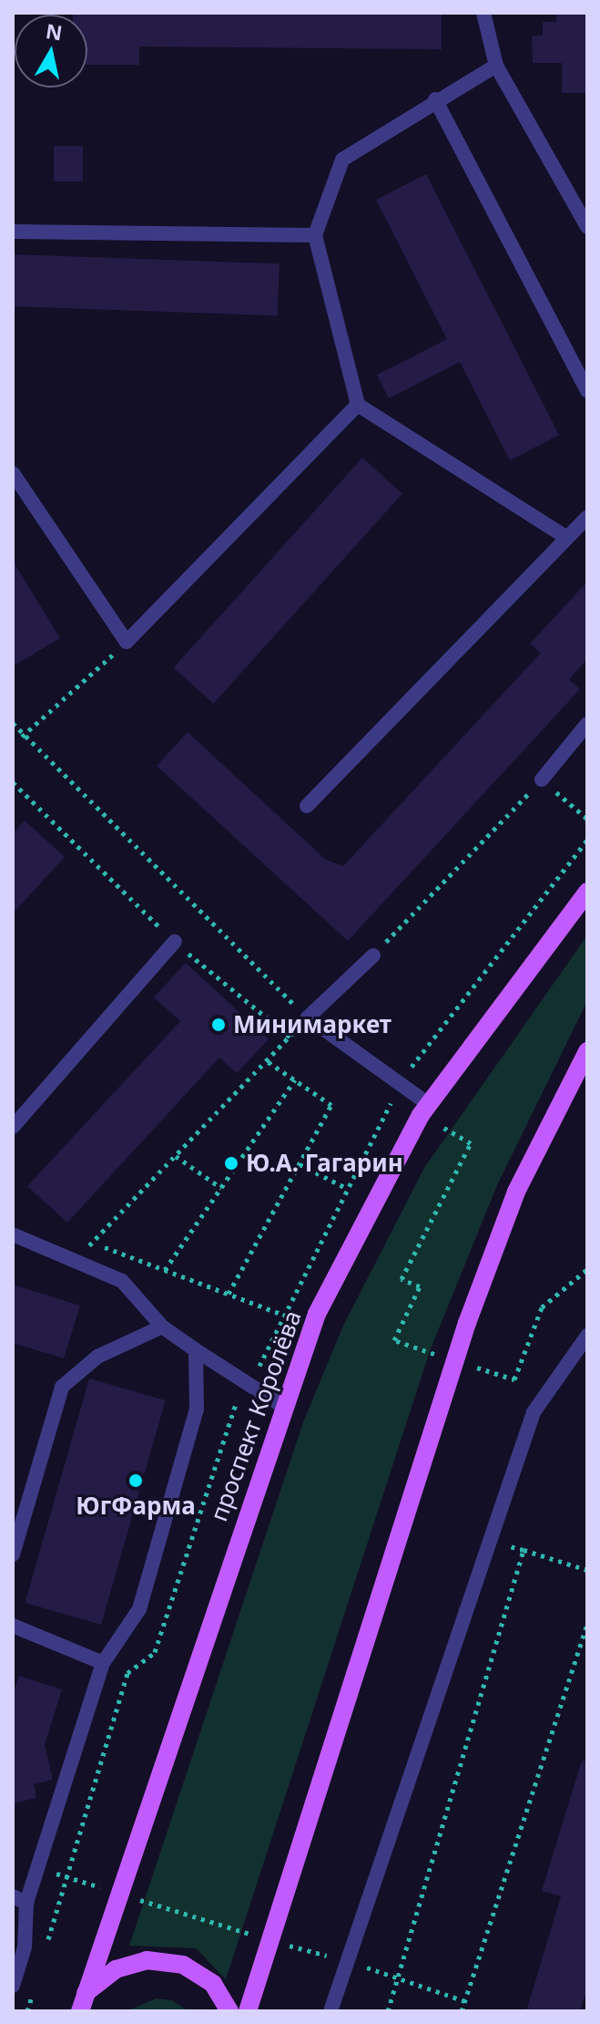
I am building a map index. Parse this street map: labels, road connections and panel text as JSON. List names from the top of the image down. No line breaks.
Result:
{"streets":{"main road":["проспект Королёва"]},"places":["Минимаркет","Ю.А. Гагарин","ЮгФарма"],"north":"top"}
